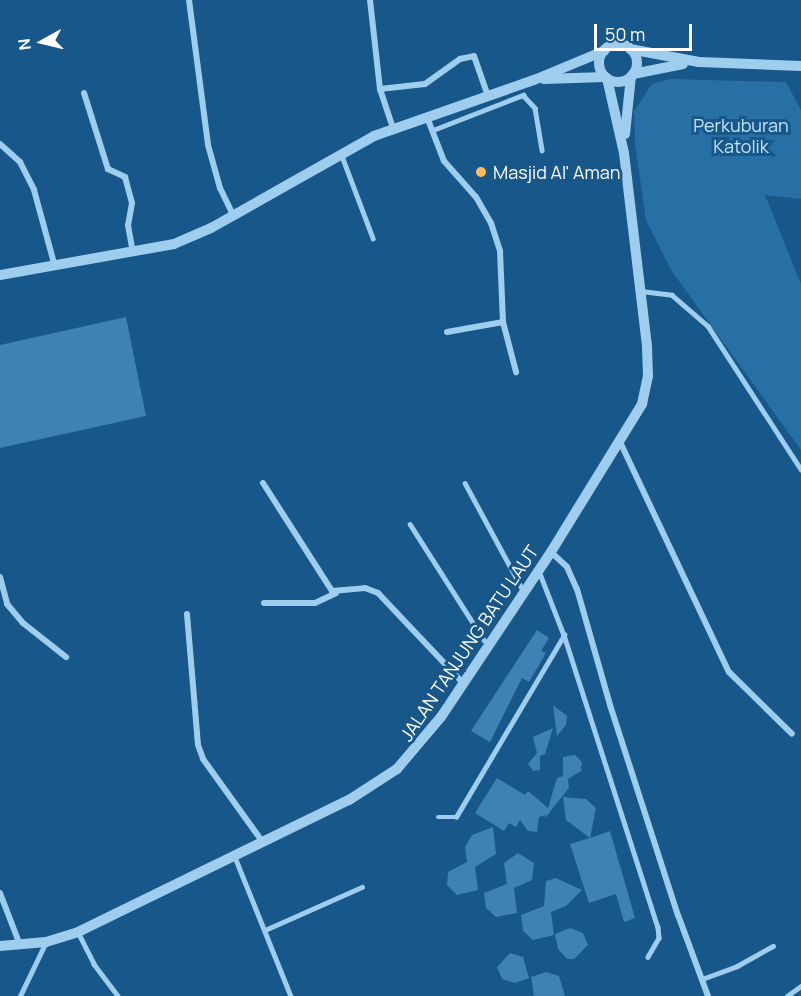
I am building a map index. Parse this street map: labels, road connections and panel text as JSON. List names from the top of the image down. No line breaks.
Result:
{"streets":{"street":["JALAN TANJUNG BATU LAUT"]},"parks":["Perkuburan Katolik"],"places":["Masjid Al' Aman"],"scale_bar":"50 m","north":"left"}
